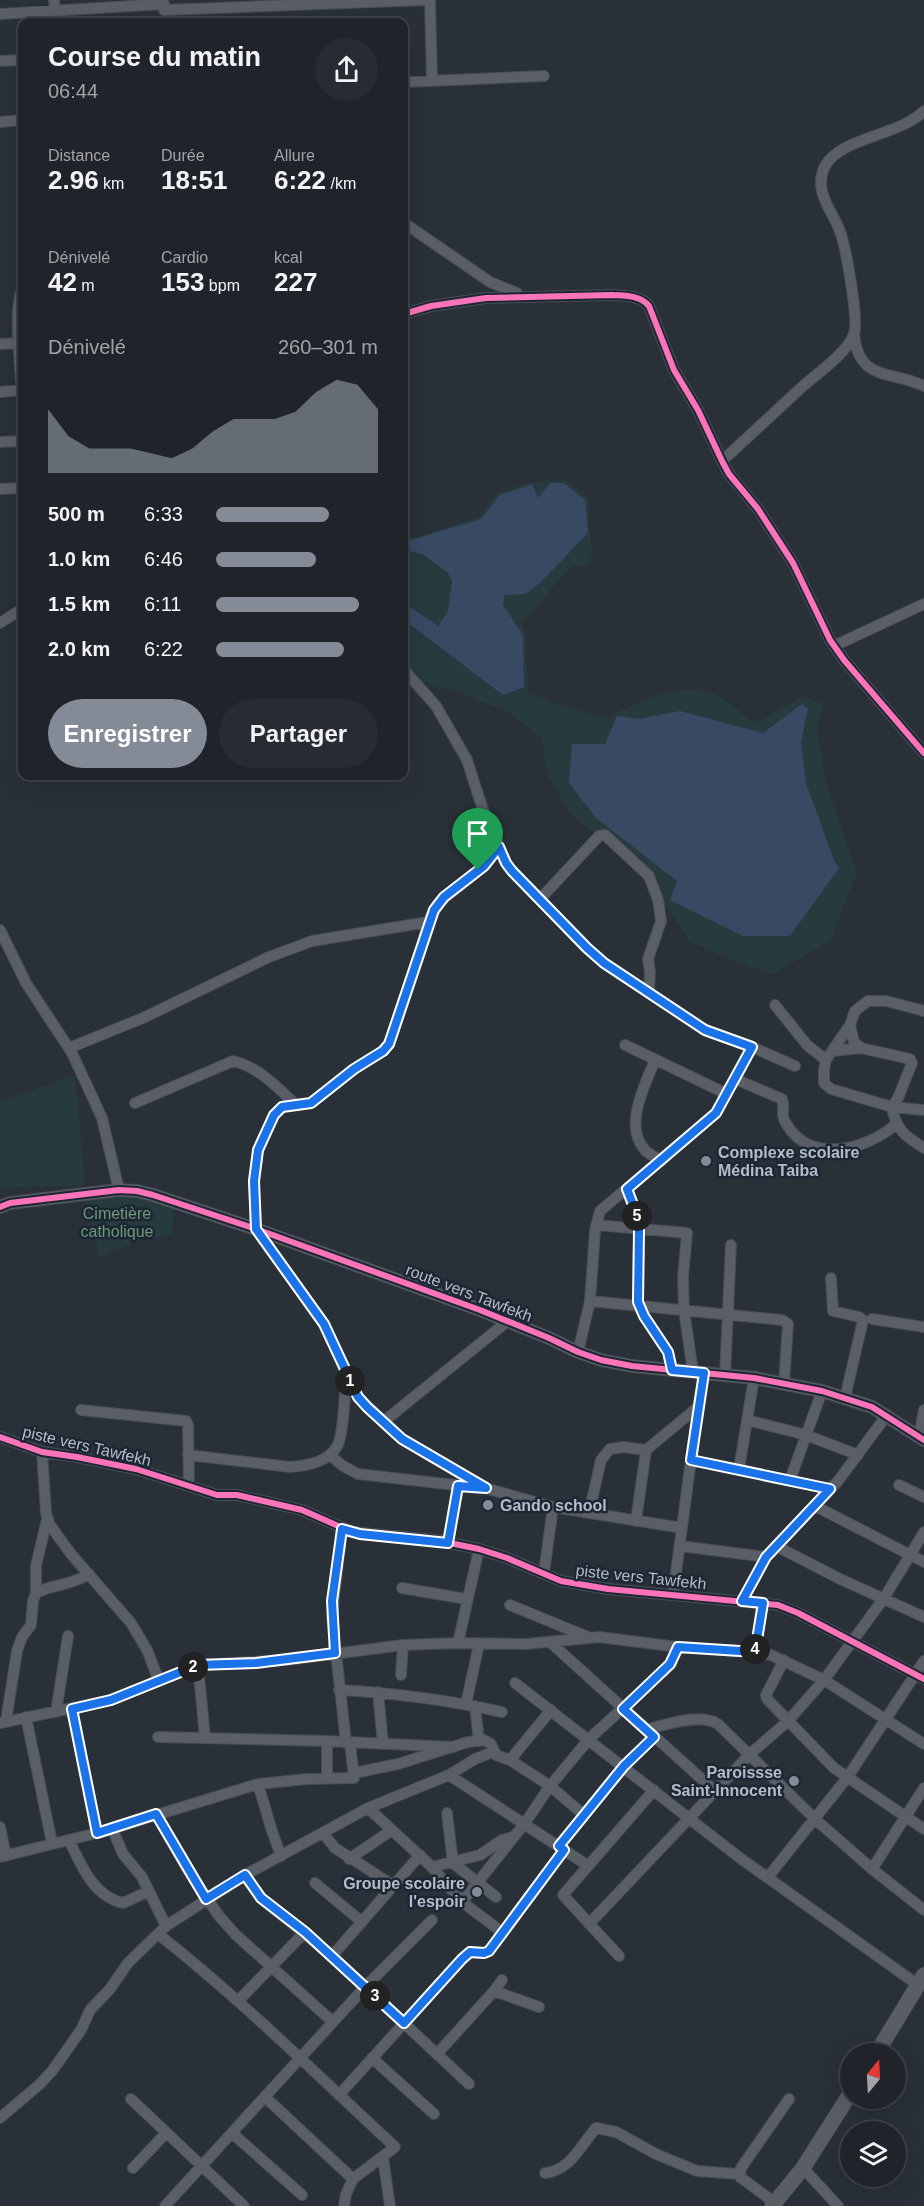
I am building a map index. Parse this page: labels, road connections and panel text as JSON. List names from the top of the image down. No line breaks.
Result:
{"streets":{"street":["route vers Tawfekh","piste vers Tawfekh"]},"parks":["Cimetière catholique"],"places":["Complexe scolaire Médina Taiba","Gando school","Paroissse Saint-Innocent","Groupe scolaire l'espoir"],"north":"top","page":{"heading":["Course du matin","06:44"],"stats":[["Distance","2.96 km"],["Durée","18:51"],["Allure","6:22 /km"],["Dénivelé","42 m"],["Cardio","153 bpm"],["kcal","227"]],"chart":["Dénivelé","260–301 m"],"list":[{"name":"500 m","note":"6:33"},{"name":"1.0 km","note":"6:46"},{"name":"1.5 km","note":"6:11"},{"name":"2.0 km","note":"6:22"}],"buttons":["Enregistrer","Partager"],"pins":["5","1","4","2","3"]}}
